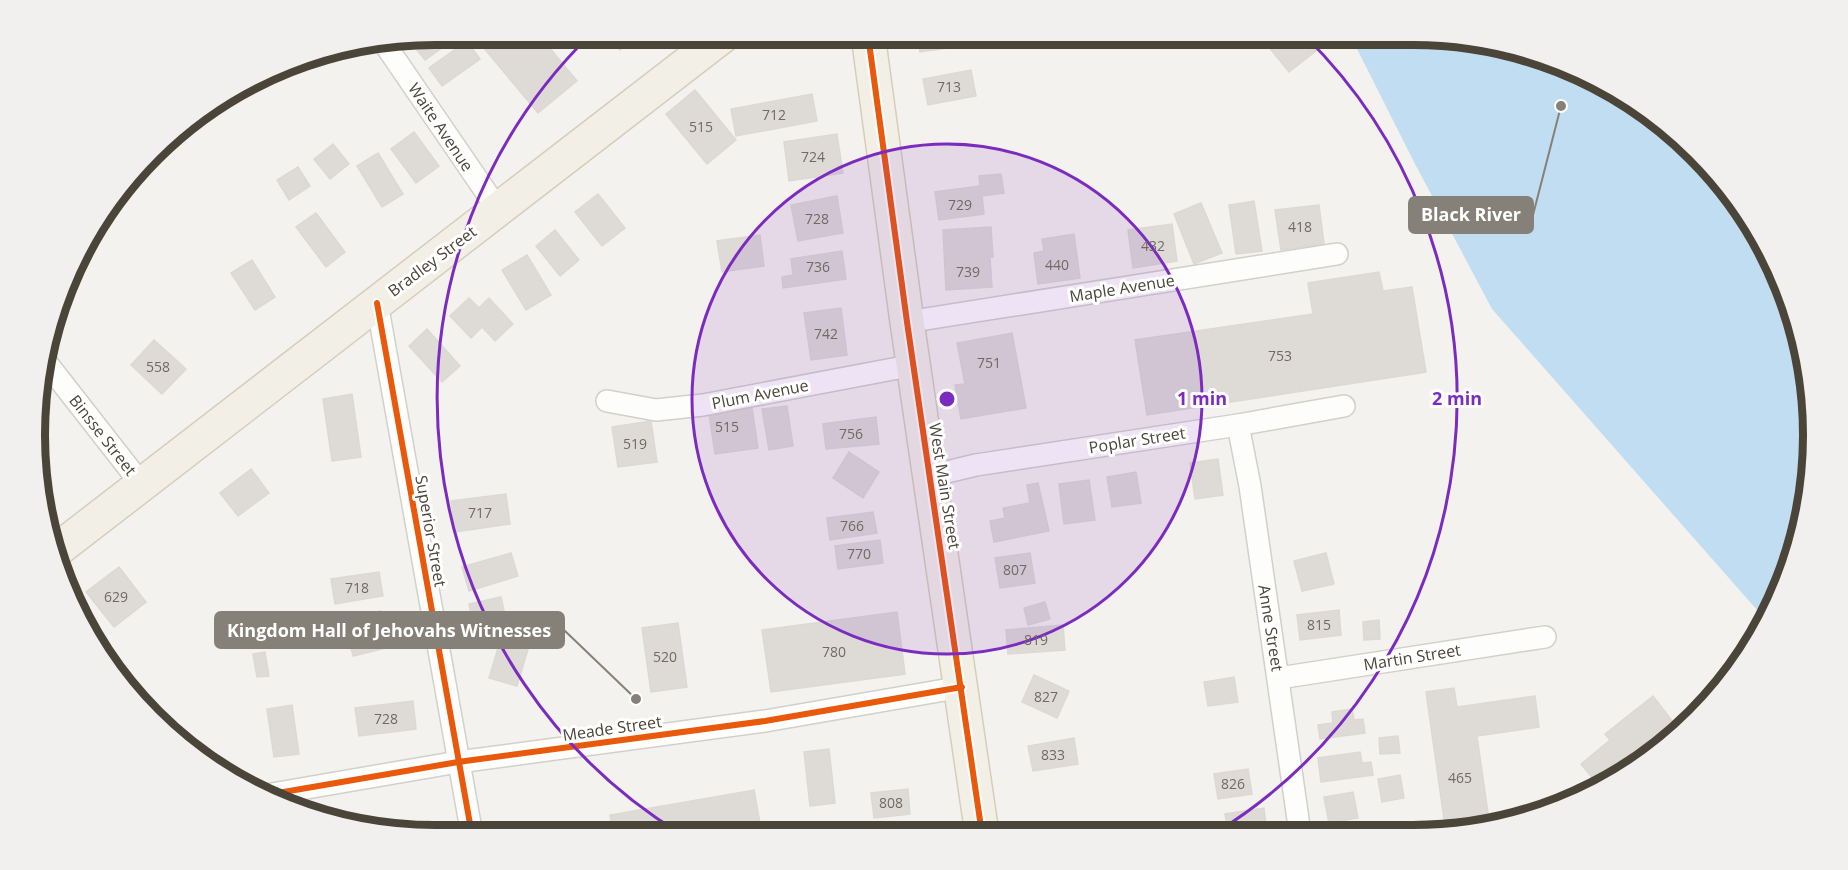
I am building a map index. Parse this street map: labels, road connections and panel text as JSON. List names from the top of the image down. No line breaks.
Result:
{"streets":{"main road":["Bradley Street","West Main Street"],"street":["Waite Avenue","Maple Avenue","Plum Avenue","Binsse Street","Poplar Street","Superior Street","Anne Street","Martin Street","Meade Street"]},"crossings":[["Waite Avenue","Bradley Street"],["Bradley Street","Binsse Street"],["Bradley Street","Superior Street"],["Maple Avenue","West Main Street"],["Plum Avenue","West Main Street"],["Poplar Street","West Main Street"],["Poplar Street","Anne Street"],["West Main Street","Meade Street"],["Superior Street","Meade Street"],["Anne Street","Martin Street"]],"places":["Black River","Kingdom Hall of Jehovahs Witnesses"],"house_numbers":["713","712","515","724","729","728","418","432","440","736","739","742","753","751","558","515","756","519","717","766","770","807","718","629","815","819","780","520","827","728","833","465","826","808"],"rings":["1 min","2 min"]}
